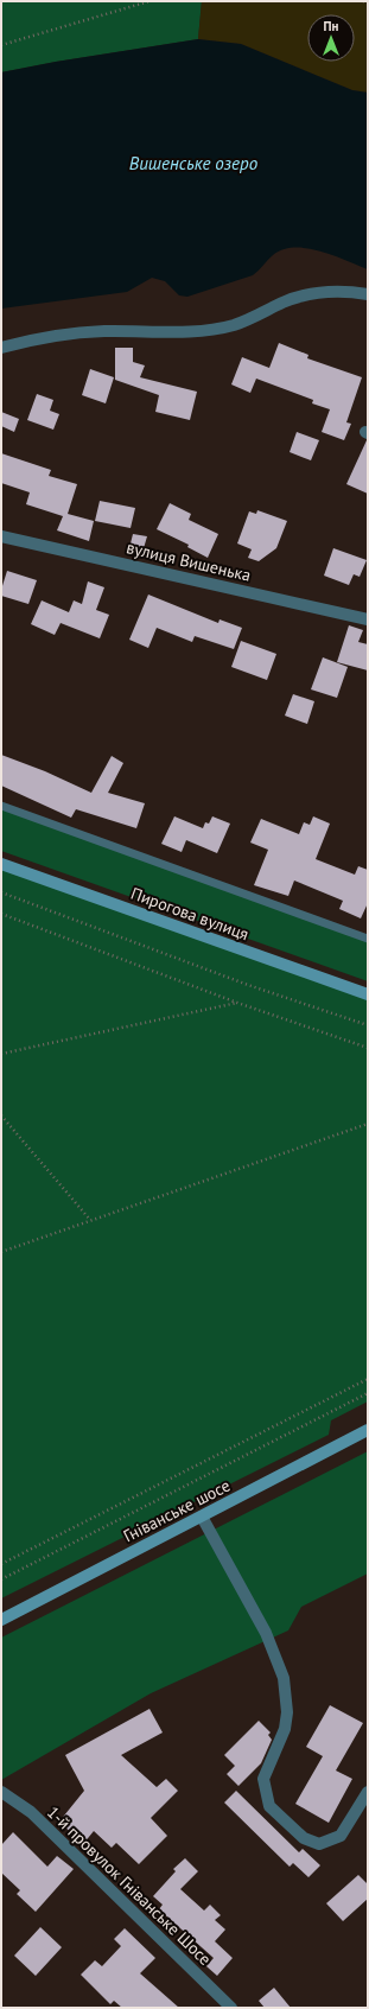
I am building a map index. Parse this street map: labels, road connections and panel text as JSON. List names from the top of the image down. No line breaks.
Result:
{"streets":{"main road":["Пирогова вулиця","Гніванське шосе"],"street":["вулиця Вишенька","1-й провулок Гніванське Шосе"]},"water":["Вишенське озеро"],"north":"top"}
